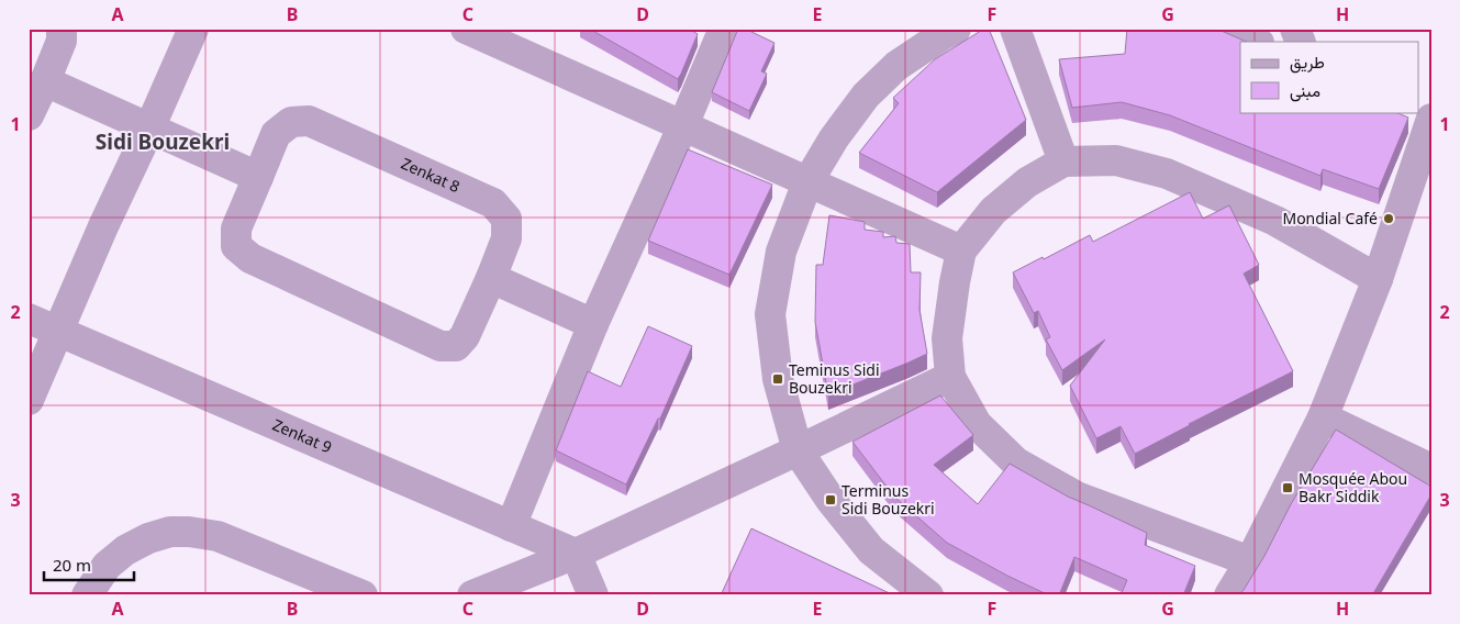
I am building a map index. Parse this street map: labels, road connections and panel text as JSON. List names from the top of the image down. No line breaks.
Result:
{"streets":{"street":["Zenkat 8","Zenkat 9"]},"districts":["Sidi Bouzekri"],"places":{"other":["Mondial Café"],"transit":["Teminus Sidi Bouzekri","Mosquée Abou Bakr Siddik","Terminus Sidi Bouzekri"]},"legend":["طريق","مبنى"],"scale_bar":"20 m","grid":{"columns":["A","B","C","D","E","F","G","H"],"rows":["1","2","3"]}}
